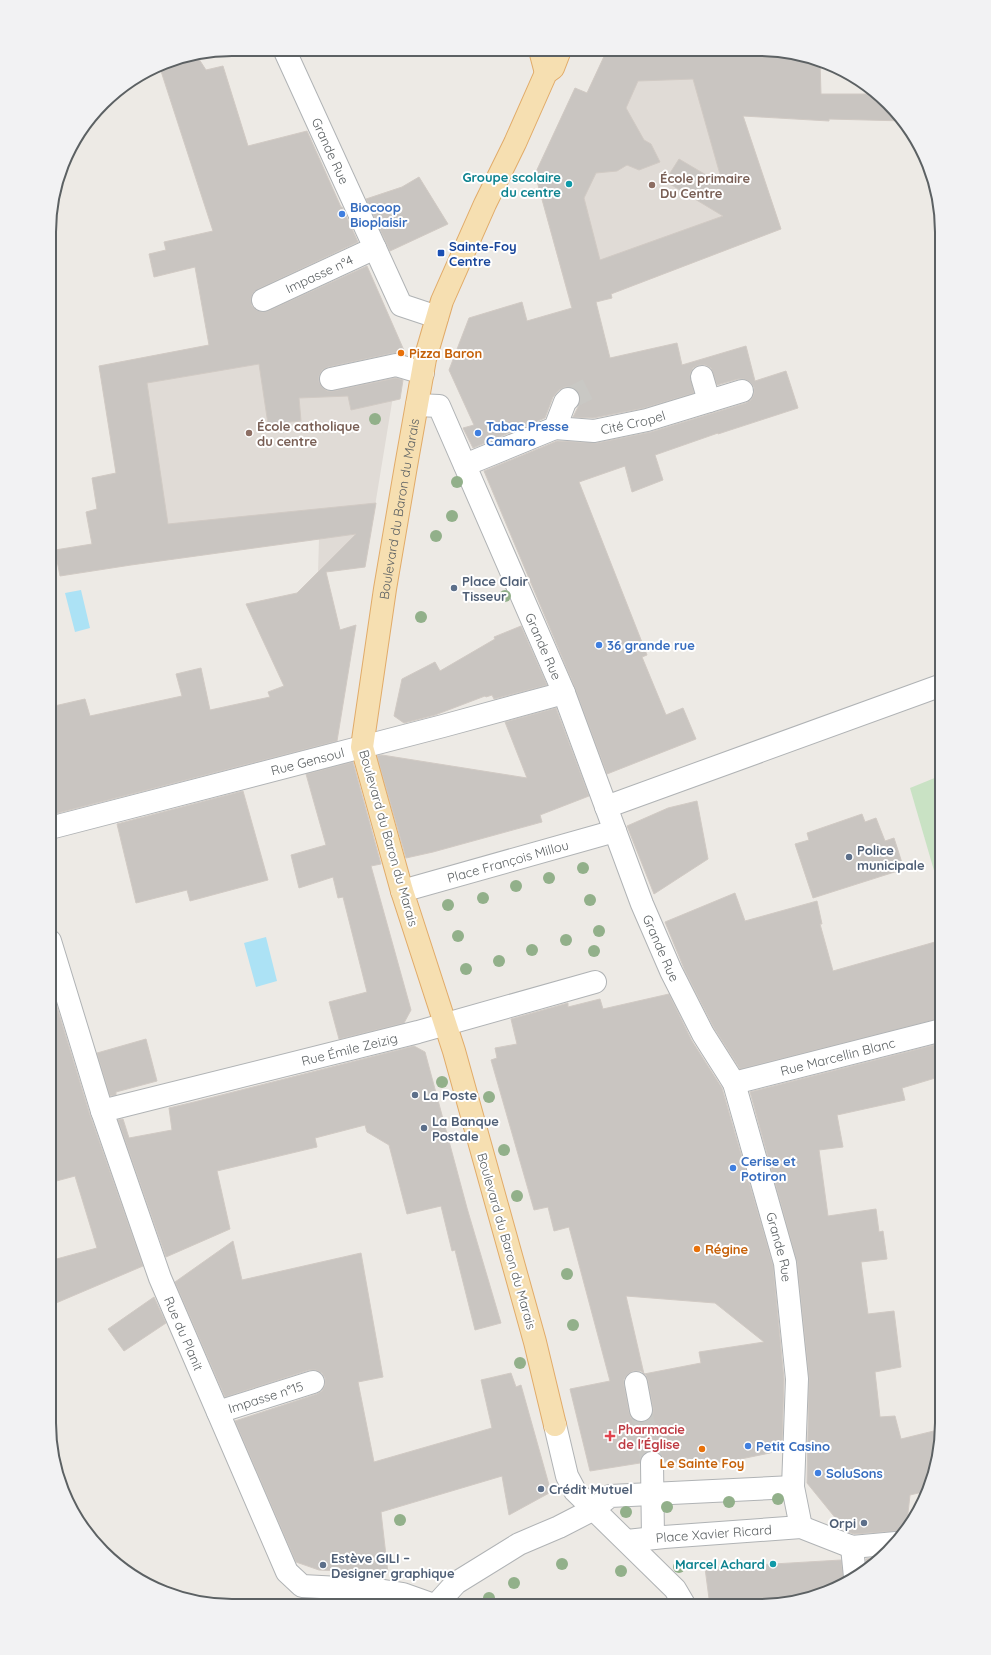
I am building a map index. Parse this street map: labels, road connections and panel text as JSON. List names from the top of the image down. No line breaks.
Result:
{"streets":{"main road":["Boulevard du Baron du Marais"],"street":["Grande Rue","Impasse n°4","Cité Cropel","Rue Gensoul","Place François Millou","Rue Émile Zeizig","Rue Marcellin Blanc","Rue du Planit","Impasse n°15","Place Xavier Ricard"]},"crossings":[["Grande Rue","Impasse n°4"],["Grande Rue","Cité Cropel"],["Grande Rue","Boulevard du Baron du Marais"],["Grande Rue","Rue Gensoul"],["Grande Rue","Place François Millou"],["Grande Rue","Rue Marcellin Blanc"],["Grande Rue","Place Xavier Ricard"],["Boulevard du Baron du Marais","Rue Gensoul"],["Boulevard du Baron du Marais","Place François Millou"],["Boulevard du Baron du Marais","Rue Émile Zeizig"],["Rue Émile Zeizig","Rue du Planit"],["Rue du Planit","Impasse n°15"]],"places":{"other":["Groupe scolaire du centre","École primaire Du Centre","Biocoop Bioplaisir","Pizza Baron","École catholique du centre","Tabac Presse Camaro","Place Clair Tisseur","36 grande rue","Police municipale","La Poste","La Banque Postale","Cerise et Potiron","Régine","Petit Casino","Le Sainte Foy","SoluSons","Crédit Mutuel","Orpi","Marcel Achard","Estève GILI – Designer graphique"],"transit":["Sainte-Foy Centre"],"health":["Pharmacie de l'Église"]}}
